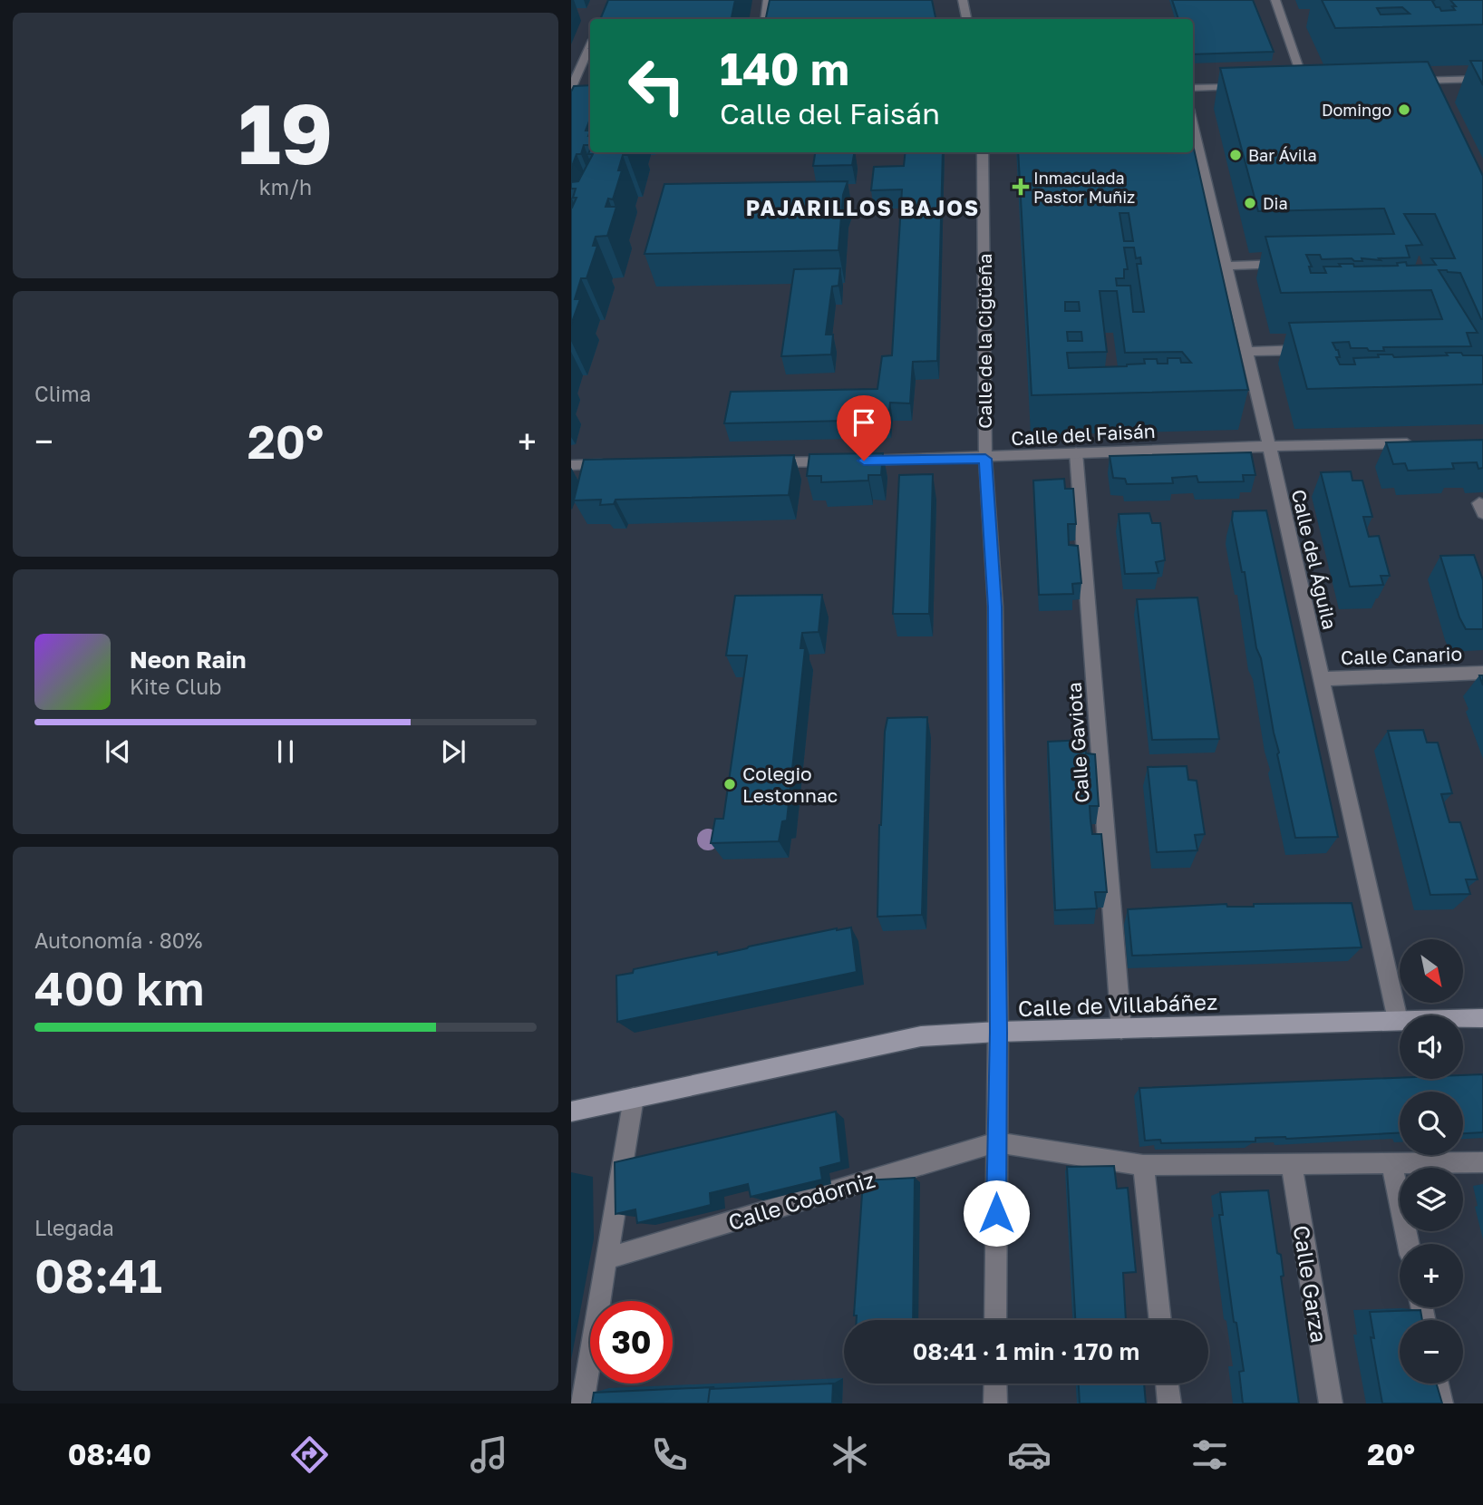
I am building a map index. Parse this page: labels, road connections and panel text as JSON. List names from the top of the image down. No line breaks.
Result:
{"streets":{"main road":["Calle de Villabáñez"],"street":["Calle de la Cigüeña","Calle del Faisán","Calle del Águila","Calle Canario","Calle Gaviota","Calle Codorniz","Calle Garza"]},"crossings":[["Calle de la Cigüeña","Calle del Faisán"],["Calle de la Cigüeña","Calle de Villabáñez"],["Calle de la Cigüeña","Calle Codorniz"],["Calle del Faisán","Calle del Águila"],["Calle del Faisán","Calle Gaviota"],["Calle del Águila","Calle Canario"],["Calle del Águila","Calle de Villabáñez"],["Calle Gaviota","Calle de Villabáñez"]],"districts":["PAJARILLOS BAJOS"],"places":{"other":["Domingo","Bar Ávila","Dia","Colegio Lestonnac"],"health":["Inmaculada Pastor Muñiz"]},"north":"bottom right","page":{"tile":[["19","km/h"],"Clima",["Autonomía · 80%","400 km"],["Llegada","08:41"]],"turn":["140 m","Calle del Faisán"],"heat":["−","20°","+"],"song":["Neon Rain","Kite Club"],"map_buttons":["+","−"],"limit":"30","trip":"08:41 · 1 min · 170 m","tabs":["08:40","20°"]}}
